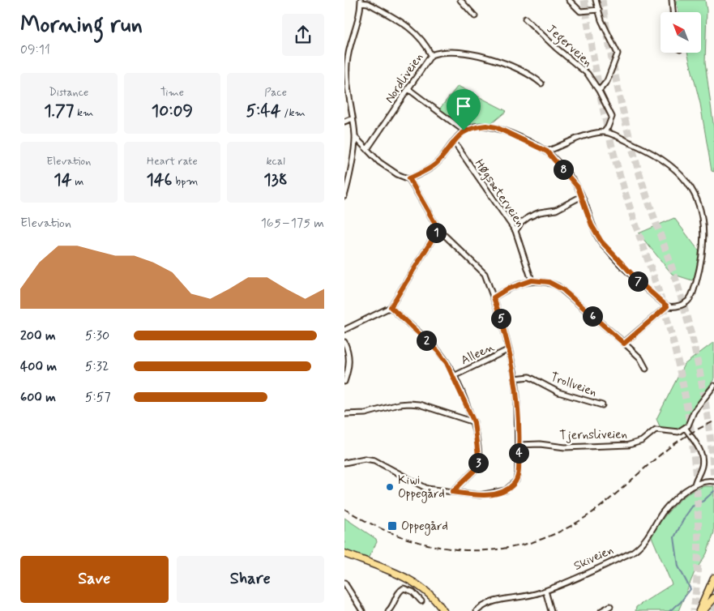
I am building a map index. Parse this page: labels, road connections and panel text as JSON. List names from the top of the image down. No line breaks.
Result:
{"streets":{"street":["Jegerveien","Nordliveien","Høgsæterveien","Alleen","Trollveien","Tjernsliveien","Skiveien"]},"crossings":[["Tjernsliveien","Skiveien"]],"places":{"other":["Kiwi Oppegård"],"transit":["Oppegård"]},"north":"top left","page":{"heading":["Morning run","09:11"],"stats":[["Distance","1.77 km"],["Time","10:09"],["Pace","5:44 /km"],["Elevation","14 m"],["Heart rate","146 bpm"],["kcal","138"]],"pins":["8","1","7","6","5","2","4","3"],"chart":["Elevation","165–175 m"],"list":[{"name":"200 m","note":"5:30"},{"name":"400 m","note":"5:32"},{"name":"600 m","note":"5:57"}],"buttons":["Save","Share"]}}
